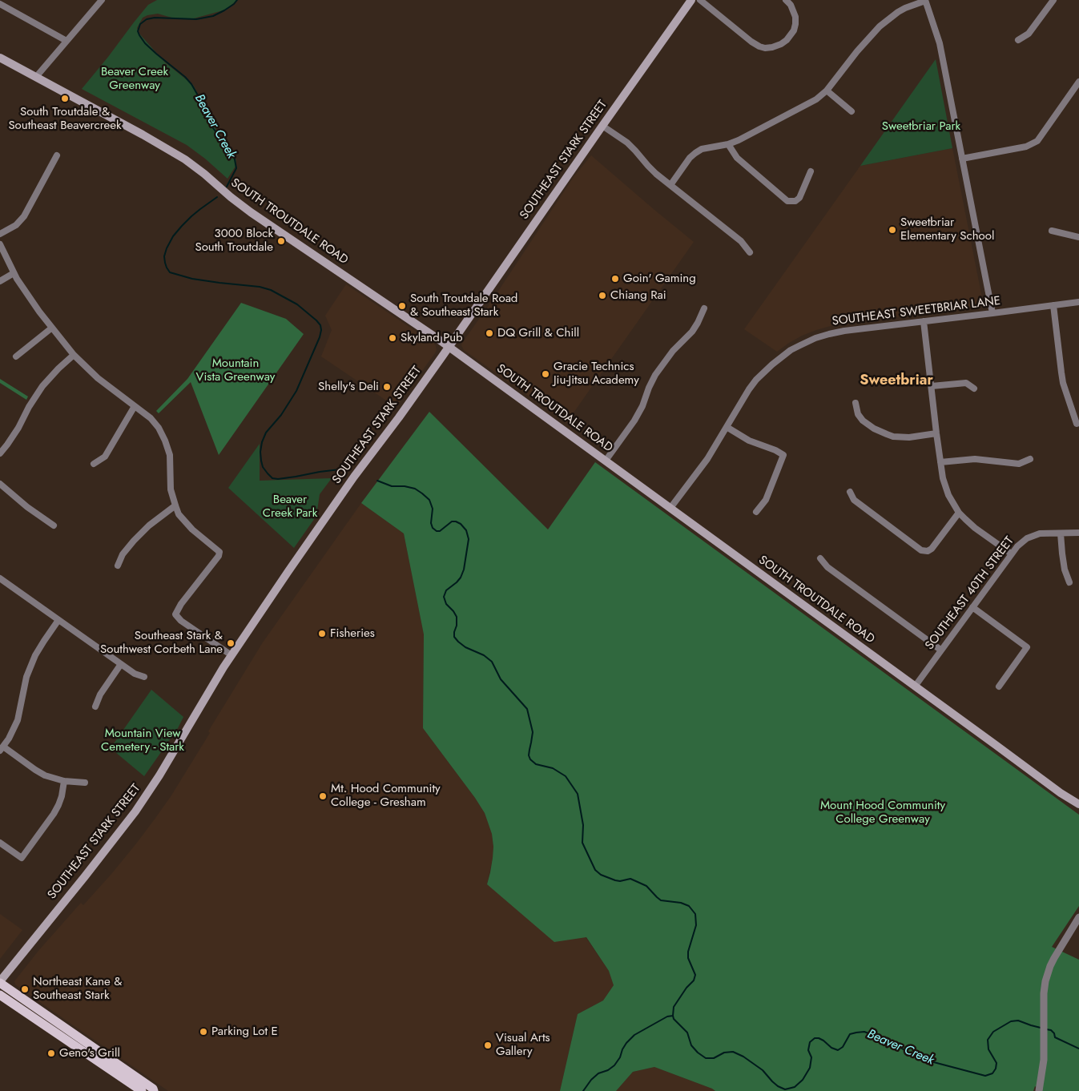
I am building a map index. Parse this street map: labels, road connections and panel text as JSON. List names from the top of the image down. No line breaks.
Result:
{"streets":{"main road":["SOUTHEAST STARK STREET","SOUTH TROUTDALE ROAD"],"street":["SOUTHEAST SWEETBRIAR LANE","SOUTHEAST 40TH STREET"]},"crossings":[["SOUTHEAST STARK STREET","SOUTH TROUTDALE ROAD"],["SOUTH TROUTDALE ROAD","SOUTHEAST SWEETBRIAR LANE"],["SOUTH TROUTDALE ROAD","SOUTHEAST 40TH STREET"]],"districts":["Sweetbriar"],"water":["Beaver Creek"],"parks":["Beaver Creek Greenway","Sweetbriar Park","Mountain Vista Greenway","Beaver Creek Park","Mountain View Cemetery - Stark","Mount Hood Community College Greenway"],"places":["South Troutdale & Southeast Beavercreek","Sweetbriar Elementary School","3000 Block South Troutdale","Goin' Gaming","Chiang Rai","South Troutdale Road & Southeast Stark","DQ Grill & Chill","Skyland Pub","Gracie Technics Jiu-Jitsu Academy","Shelly's Deli","Fisheries","Southeast Stark & Southwest Corbeth Lane","Mt. Hood Community College - Gresham","Northeast Kane & Southeast Stark","Parking Lot E","Visual Arts Gallery","Geno's Grill"]}
